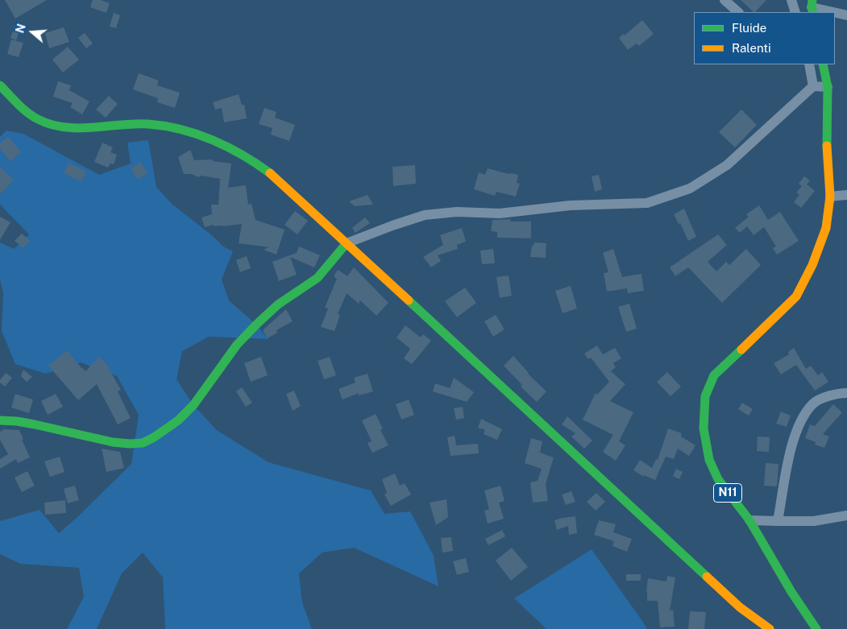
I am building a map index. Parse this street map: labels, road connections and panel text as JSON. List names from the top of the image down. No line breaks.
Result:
{"streets":{"main road":["N11"]},"legend":["Fluide","Ralenti"],"north":"left"}
